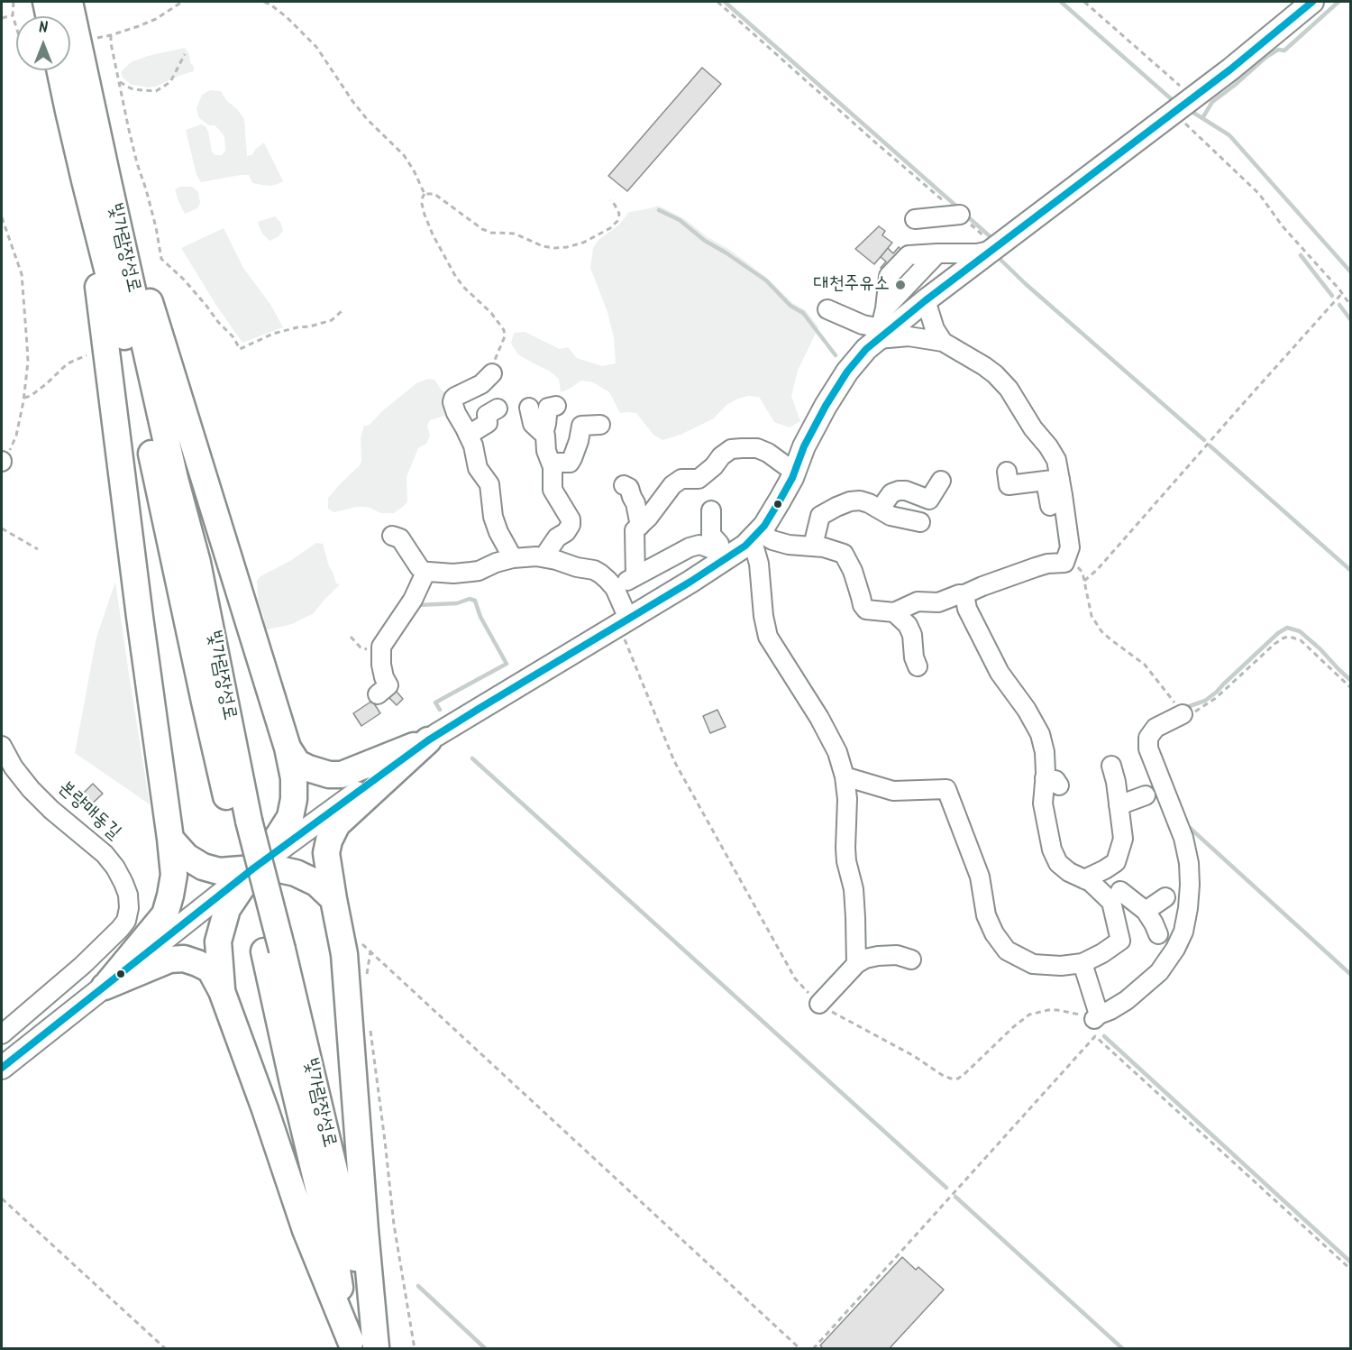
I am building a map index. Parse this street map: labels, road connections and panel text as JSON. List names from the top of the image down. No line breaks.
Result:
{"streets":{"highway":["빛가람장성로"],"street":["본량매동길"]},"places":["대천주유소"],"north":"top"}
